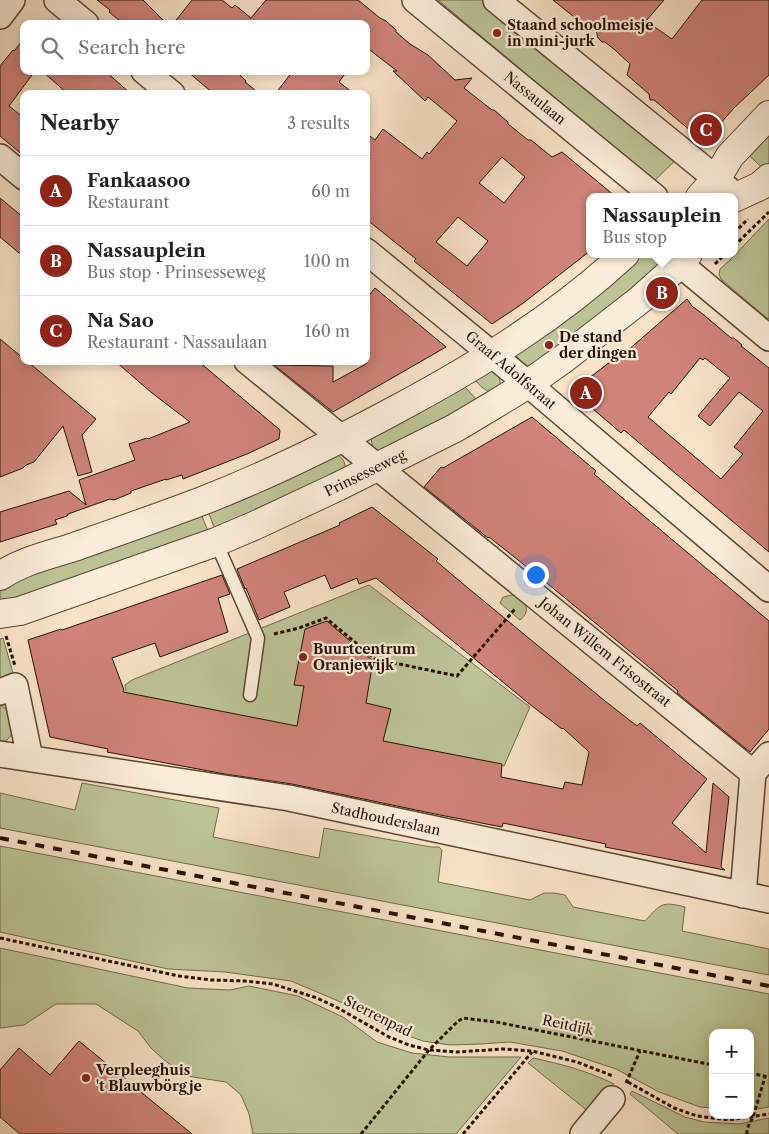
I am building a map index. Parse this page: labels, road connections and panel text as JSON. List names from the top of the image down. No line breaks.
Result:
{"streets":{"street":["Nassaulaan","Graaf Adolfstraat","Prinsesseweg","Johan Willem Frisostraat","Stadhouderslaan"],"path":["Sterrenpad","Reitdijk"]},"crossings":[["Graaf Adolfstraat","Prinsesseweg"],["Prinsesseweg","Johan Willem Frisostraat"],["Sterrenpad","Reitdijk"]],"places":["Staand schoolmeisje in mini-jurk","De stand der dingen","Buurtcentrum Oranjewijk","Verpleeghuis 't Blauwbörgje"],"page":{"search":"Search here","heading":["Nearby","3 results"],"pins":["C","B","A"],"list":[{"mark":"A","name":"Fankaasoo","note":"Restaurant","value":"60 m"},{"mark":"B","name":"Nassauplein","note":"Bus stop · Prinsesseweg","value":"100 m"},{"mark":"C","name":"Na Sao","note":"Restaurant · Nassaulaan","value":"160 m"}],"popup":["Nassauplein","Bus stop"],"map_buttons":["+","−"]}}
